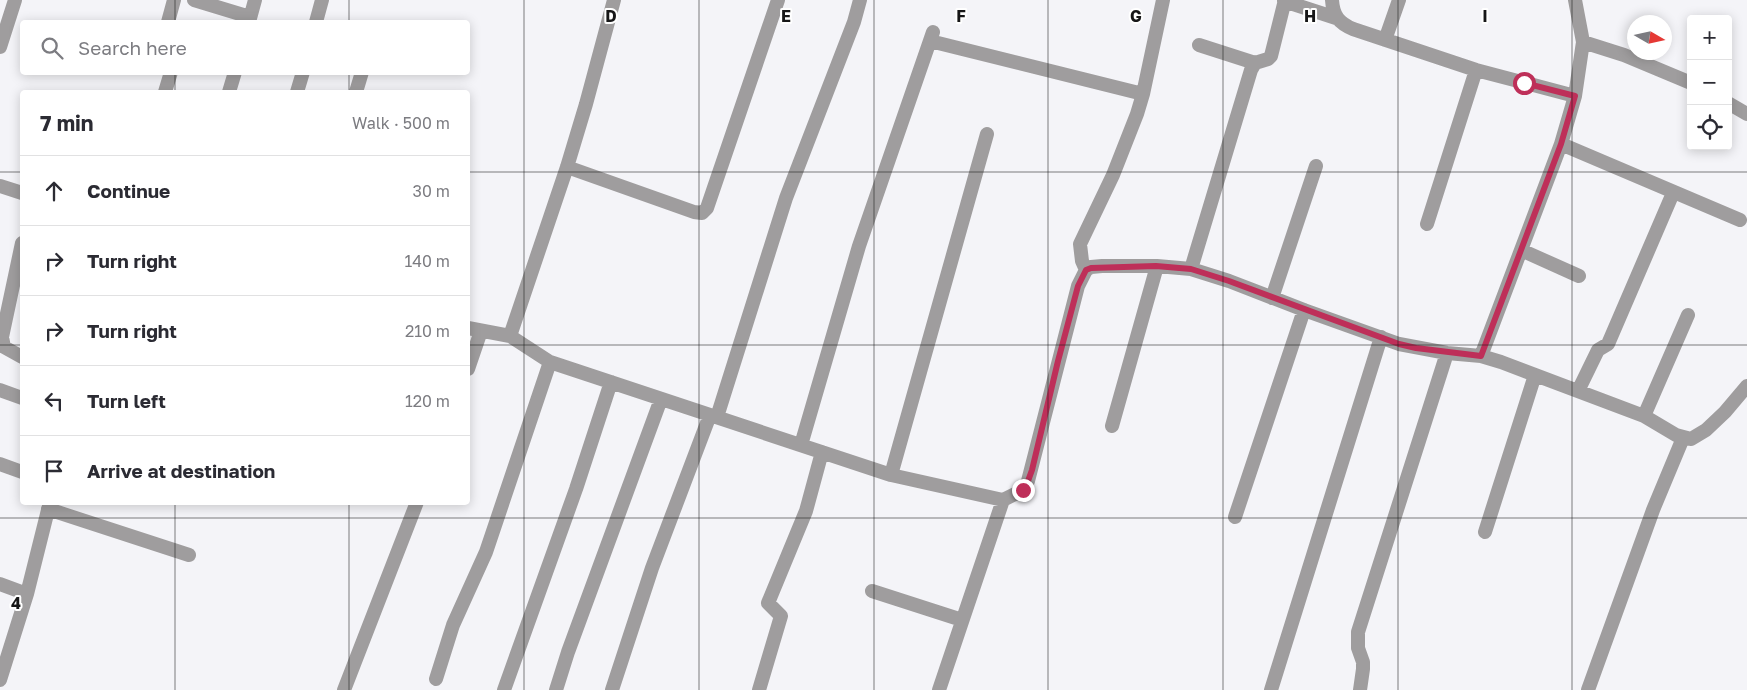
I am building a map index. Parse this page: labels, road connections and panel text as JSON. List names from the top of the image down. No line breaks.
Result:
{"north":"right","page":{"map_buttons":["+","−"],"search":"Search here","heading":["7 min","Walk · 500 m"],"list":[["Continue","30 m"],["Turn right","140 m"],["Turn right","210 m"],["Turn left","120 m"],"Arrive at destination"]},"grid":{"columns":["D","E","F","G","H","I"],"rows":["4"]}}
